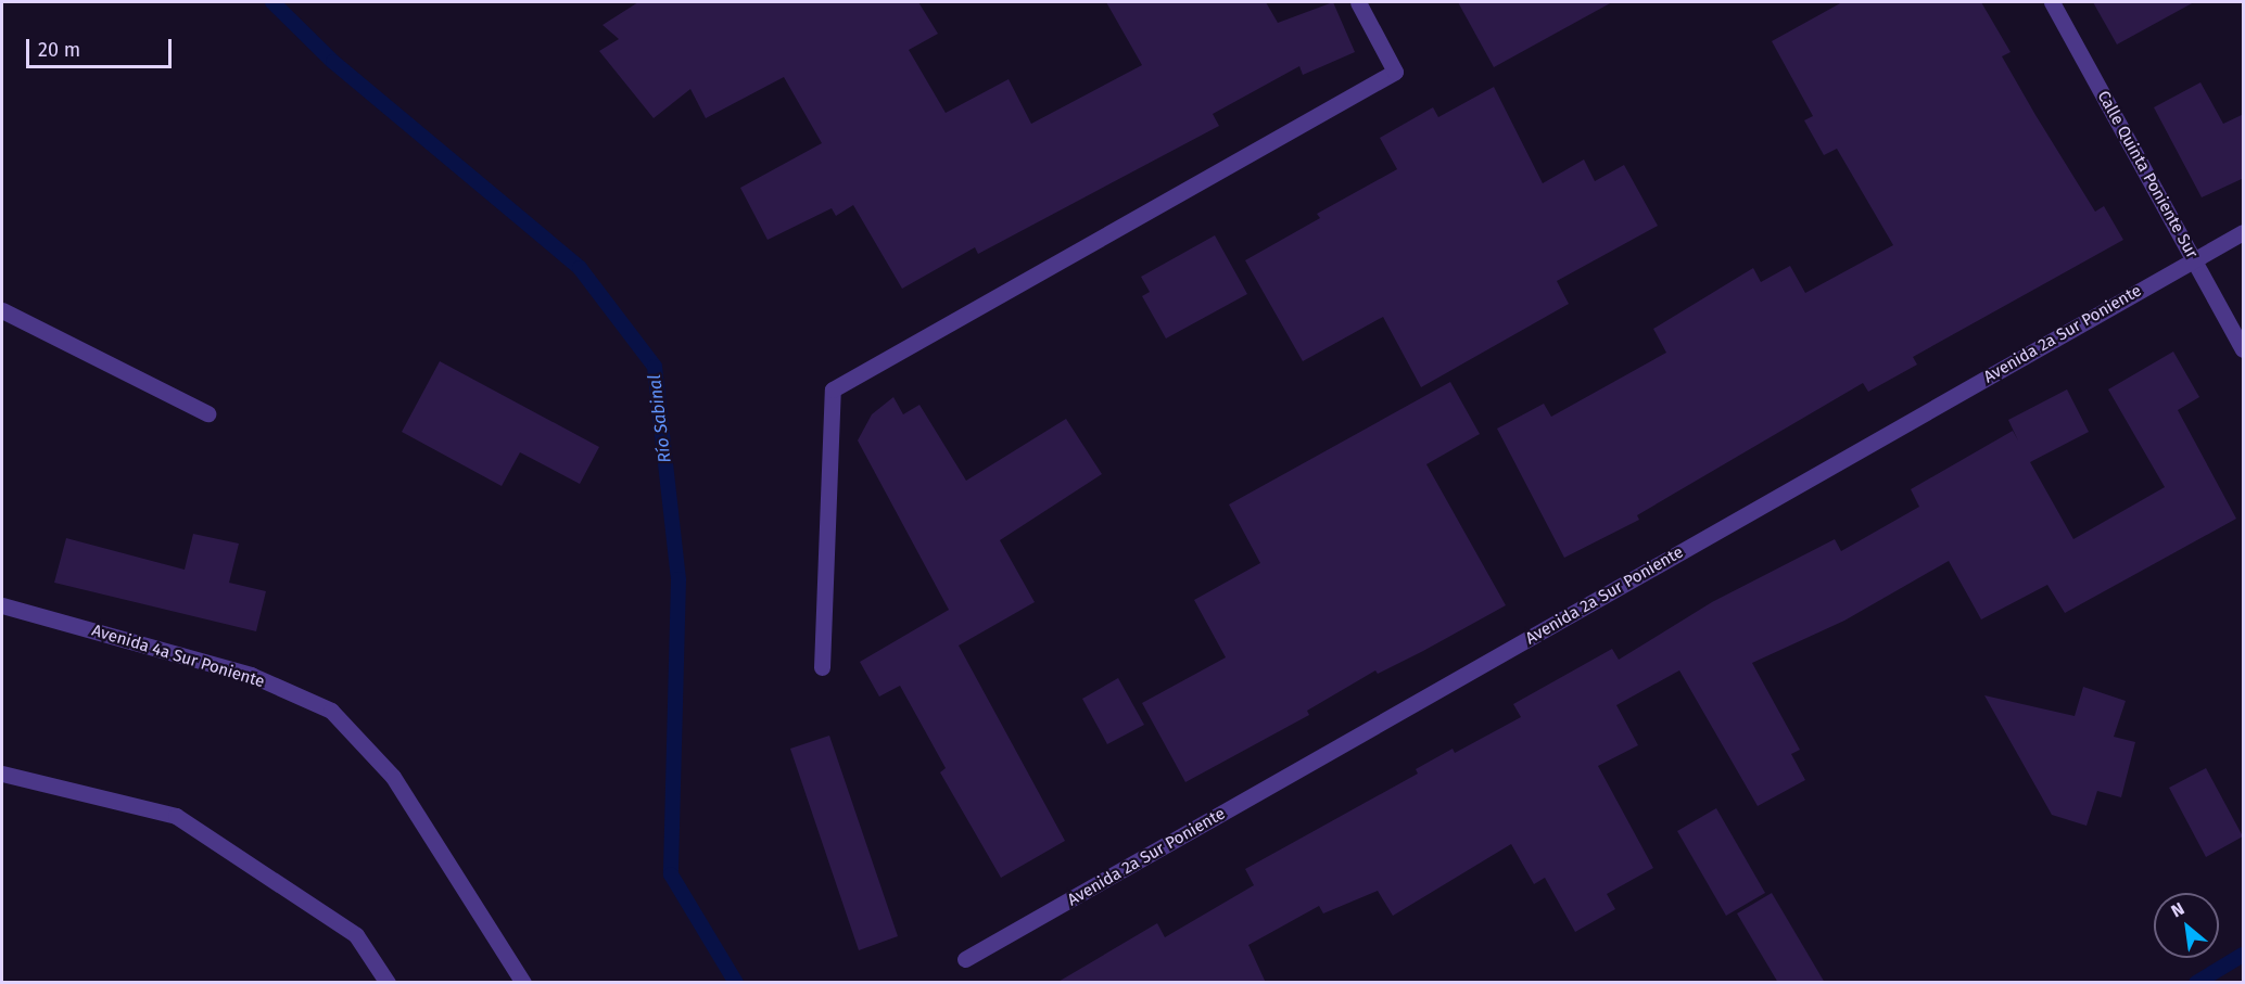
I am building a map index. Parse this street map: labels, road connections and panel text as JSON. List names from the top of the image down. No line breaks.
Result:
{"streets":{"street":["Calle Quinta Poniente Sur","Avenida 2a Sur Poniente","Avenida 4a Sur Poniente"]},"crossings":[["Calle Quinta Poniente Sur","Avenida 2a Sur Poniente"]],"water":["Río Sabinal"],"scale_bar":"20 m","north":"top left"}
